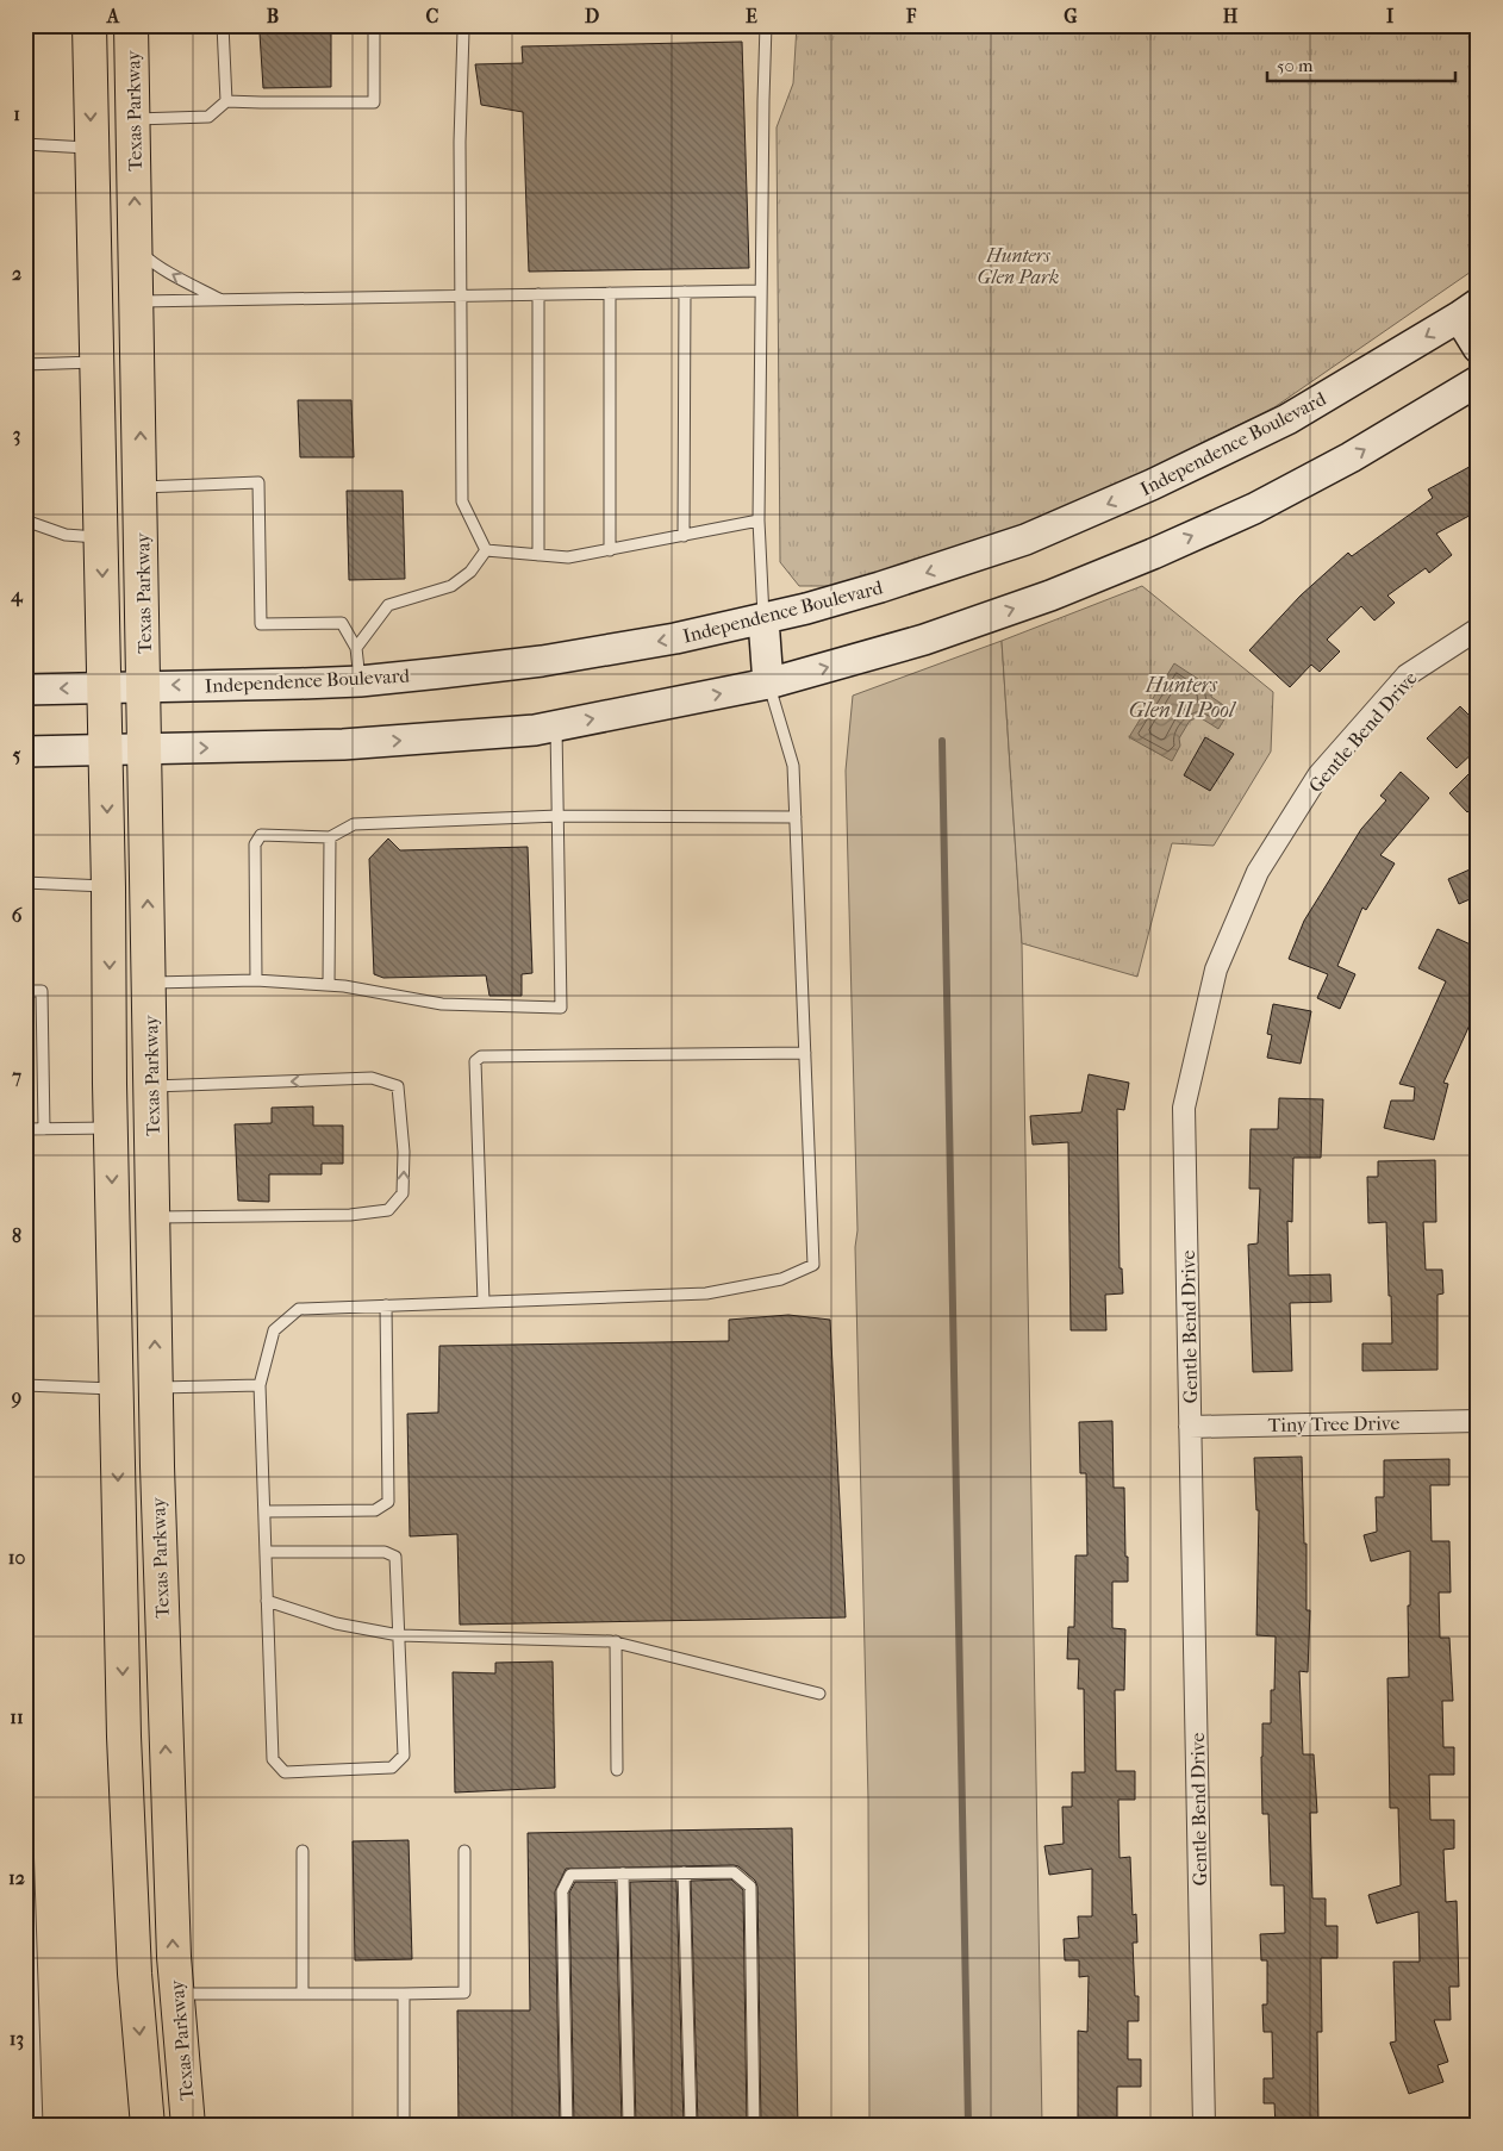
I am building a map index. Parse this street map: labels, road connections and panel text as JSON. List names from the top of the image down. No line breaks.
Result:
{"streets":{"main road":["Texas Parkway","Independence Boulevard"],"street":["Gentle Bend Drive","Tiny Tree Drive"]},"crossings":[["Texas Parkway","Independence Boulevard"],["Gentle Bend Drive","Tiny Tree Drive"]],"water":["Hunters Glen II Pool"],"parks":["Hunters Glen Park"],"scale_bar":"50 m","grid":{"columns":["A","B","C","D","E","F","G","H","I"],"rows":["1","2","3","4","5","6","7","8","9","10","11","12","13"]}}
